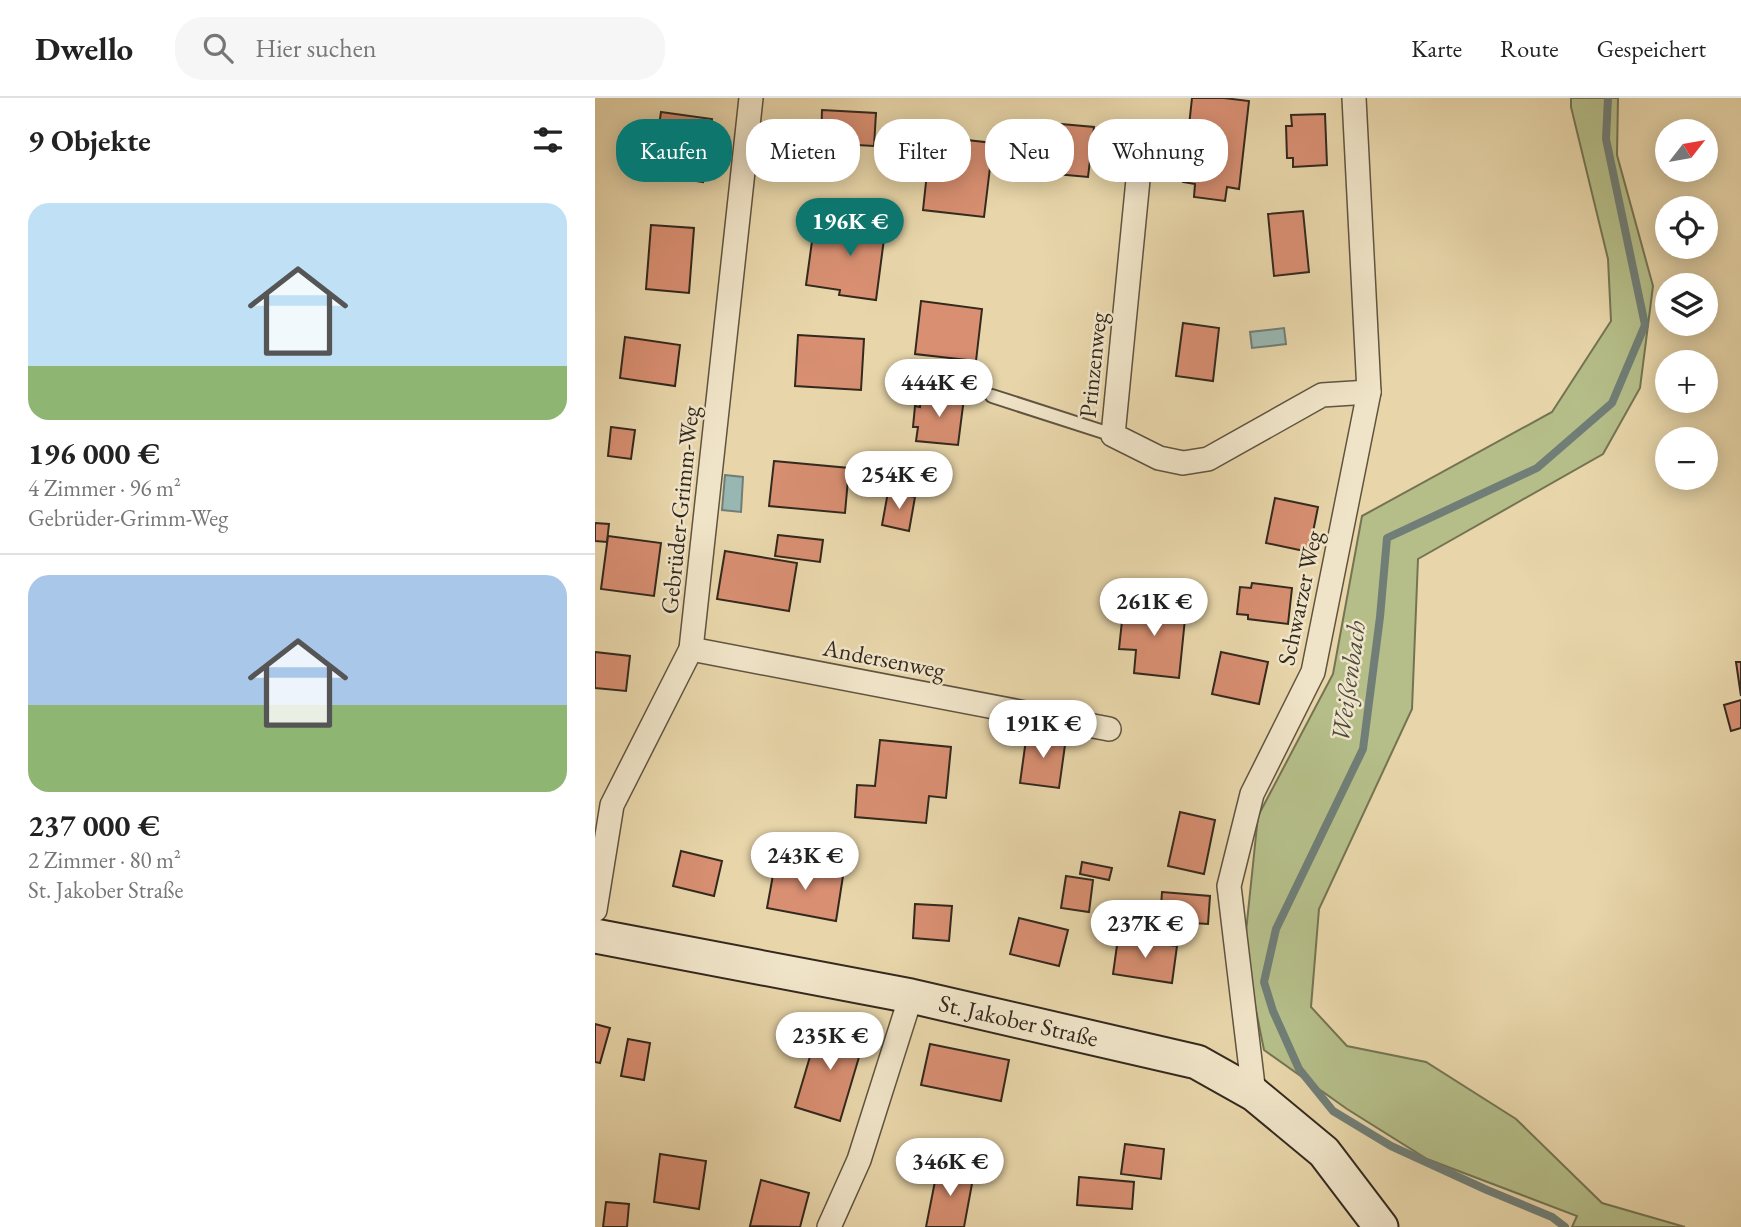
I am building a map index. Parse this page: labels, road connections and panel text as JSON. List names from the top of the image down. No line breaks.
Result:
{"streets":{"main road":["St. Jakober Straße"],"street":["Prinzenweg","Gebrüder-Grimm-Weg","Schwarzer Weg","Andersenweg"]},"crossings":[["Prinzenweg","Schwarzer Weg"],["Gebrüder-Grimm-Weg","Andersenweg"],["Schwarzer Weg","St. Jakober Straße"]],"water":["Weißenbach"],"north":"top right","page":{"header":"Dwello","search":"Hier suchen","nav":["Karte","Route","Gespeichert"],"heading":"9 Objekte","map_buttons":["+","−"],"chip":["Kaufen","Mieten","Filter","Neu","Wohnung"],"list":[{"name":"196 000 €","note":"4 Zimmer · 96 m² · Gebrüder-Grimm-Weg"},{"name":"237 000 €","note":"2 Zimmer · 80 m² · St. Jakober Straße"}],"price":["196K €","444K €","254K €","261K €","191K €","243K €","237K €","235K €","346K €"]}}
